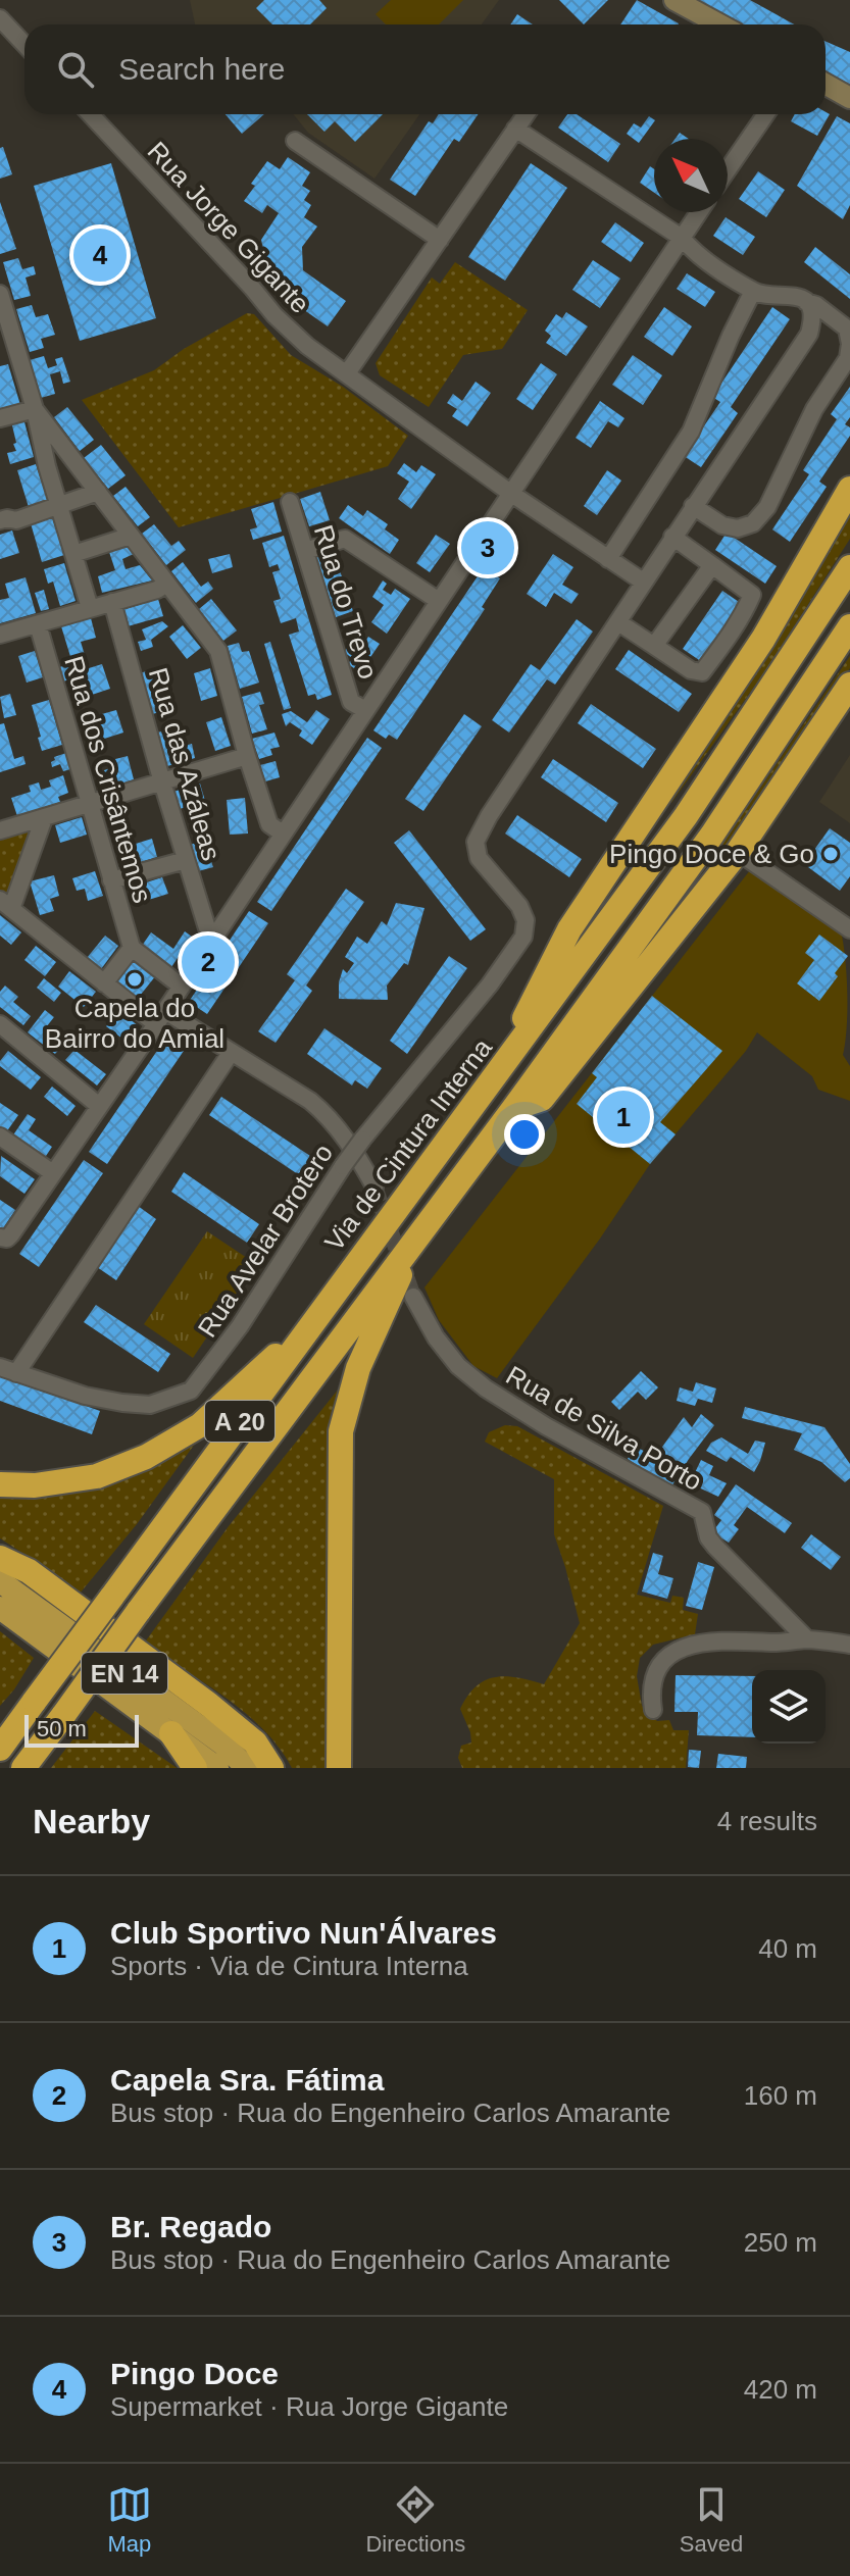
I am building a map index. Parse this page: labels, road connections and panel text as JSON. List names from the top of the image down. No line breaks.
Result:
{"streets":{"highway":["Via de Cintura Interna","A 20","EN 14"],"street":["Rua Jorge Gigante","Rua do Trevo","Rua das Azáleas","Rua dos Crisântemos","Rua Avelar Brotero","Rua de Silva Porto"]},"places":["Pingo Doce & Go","Capela do Bairro do Amial"],"scale_bar":"50 m","north":"top left","page":{"search":"Search here","pins":["4","3","2","1"],"scale":"50 m","heading":["Nearby","4 results"],"list":[{"mark":"1","name":"Club Sportivo Nun'Álvares","note":"Sports · Via de Cintura Interna","value":"40 m"},{"mark":"2","name":"Capela Sra. Fátima","note":"Bus stop · Rua do Engenheiro Carlos Amarante","value":"160 m"},{"mark":"3","name":"Br. Regado","note":"Bus stop · Rua do Engenheiro Carlos Amarante","value":"250 m"},{"mark":"4","name":"Pingo Doce","note":"Supermarket · Rua Jorge Gigante","value":"420 m"}],"nav":["Map","Directions","Saved"]}}
